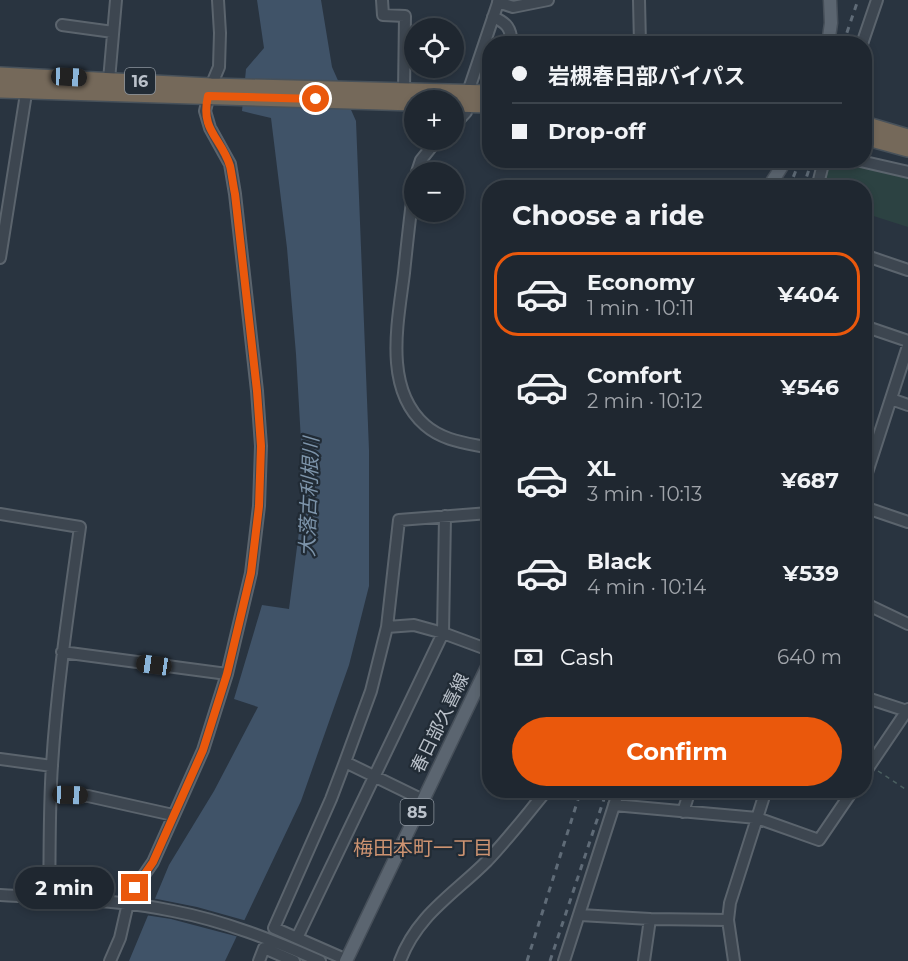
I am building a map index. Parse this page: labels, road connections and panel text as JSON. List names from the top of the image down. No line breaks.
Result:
{"streets":{"highway":["16"],"main road":["春日部久喜線","85"]},"districts":["梅田本町一丁目"],"water":["大落古利根川"],"page":{"map_buttons":["+","−"],"banner":["岩槻春日部バイパス","Drop-off"],"heading":"Choose a ride","list":[{"name":"Economy","note":"1 min · 10:11","value":"¥404"},{"name":"Comfort","note":"2 min · 10:12","value":"¥546"},{"name":"XL","note":"3 min · 10:13","value":"¥687"},{"name":"Black","note":"4 min · 10:14","value":"¥539"}],"pay":["Cash","640 m"],"buttons":"Confirm","bubble":"2 min"}}
